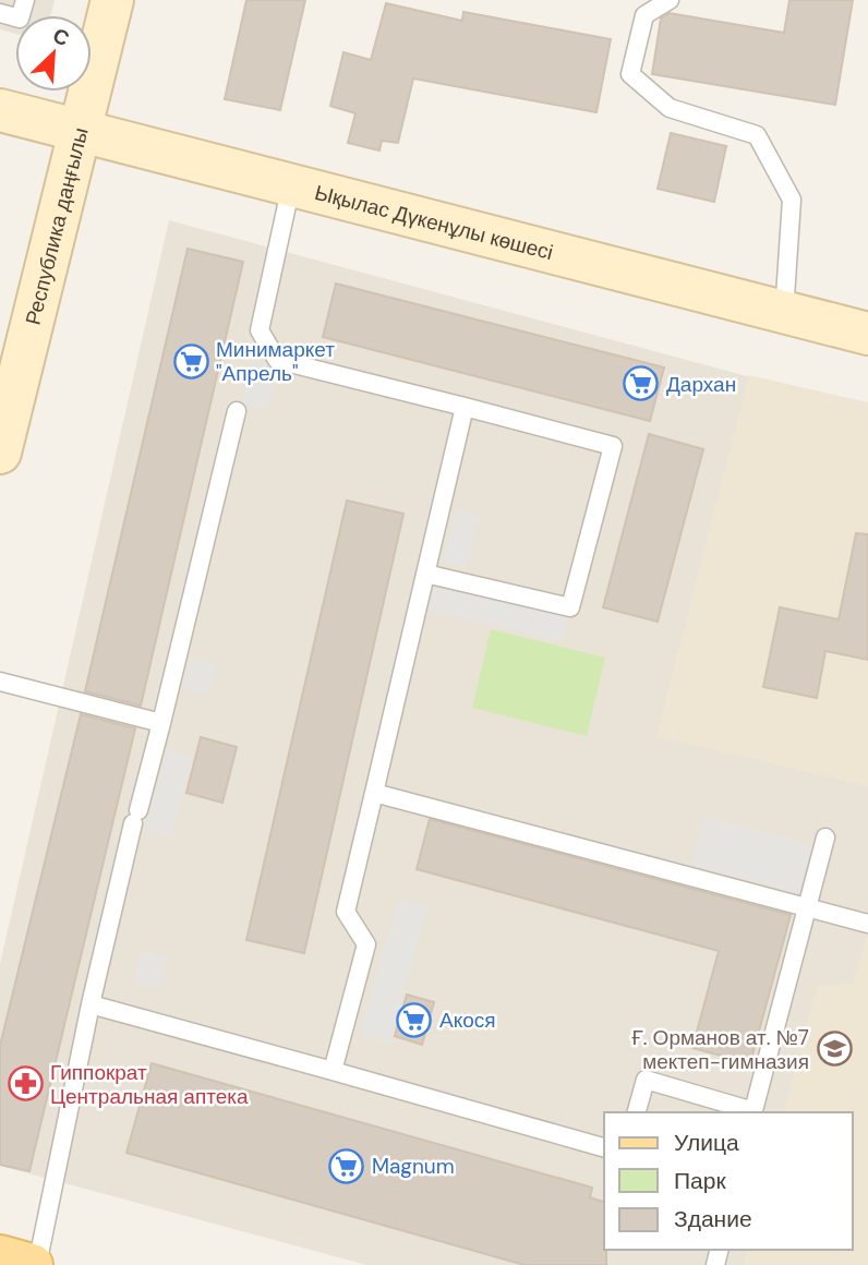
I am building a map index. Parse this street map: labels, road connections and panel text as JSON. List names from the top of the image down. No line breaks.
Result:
{"streets":{"street":["Ықылас Дүкенұлы көшесі","Республика даңғылы"]},"crossings":[["Ықылас Дүкенұлы көшесі","Республика даңғылы"]],"places":{"supermarket":["Минимаркет \"Апрель\"","Дархан","Акося","Magnum"],"school or university":["Ғ. Орманов ат. №7 мектеп-гимназия"],"pharmacy":["Гиппократ Центральная аптека"]},"legend":["Улица","Парк","Здание"],"north":"top right"}
